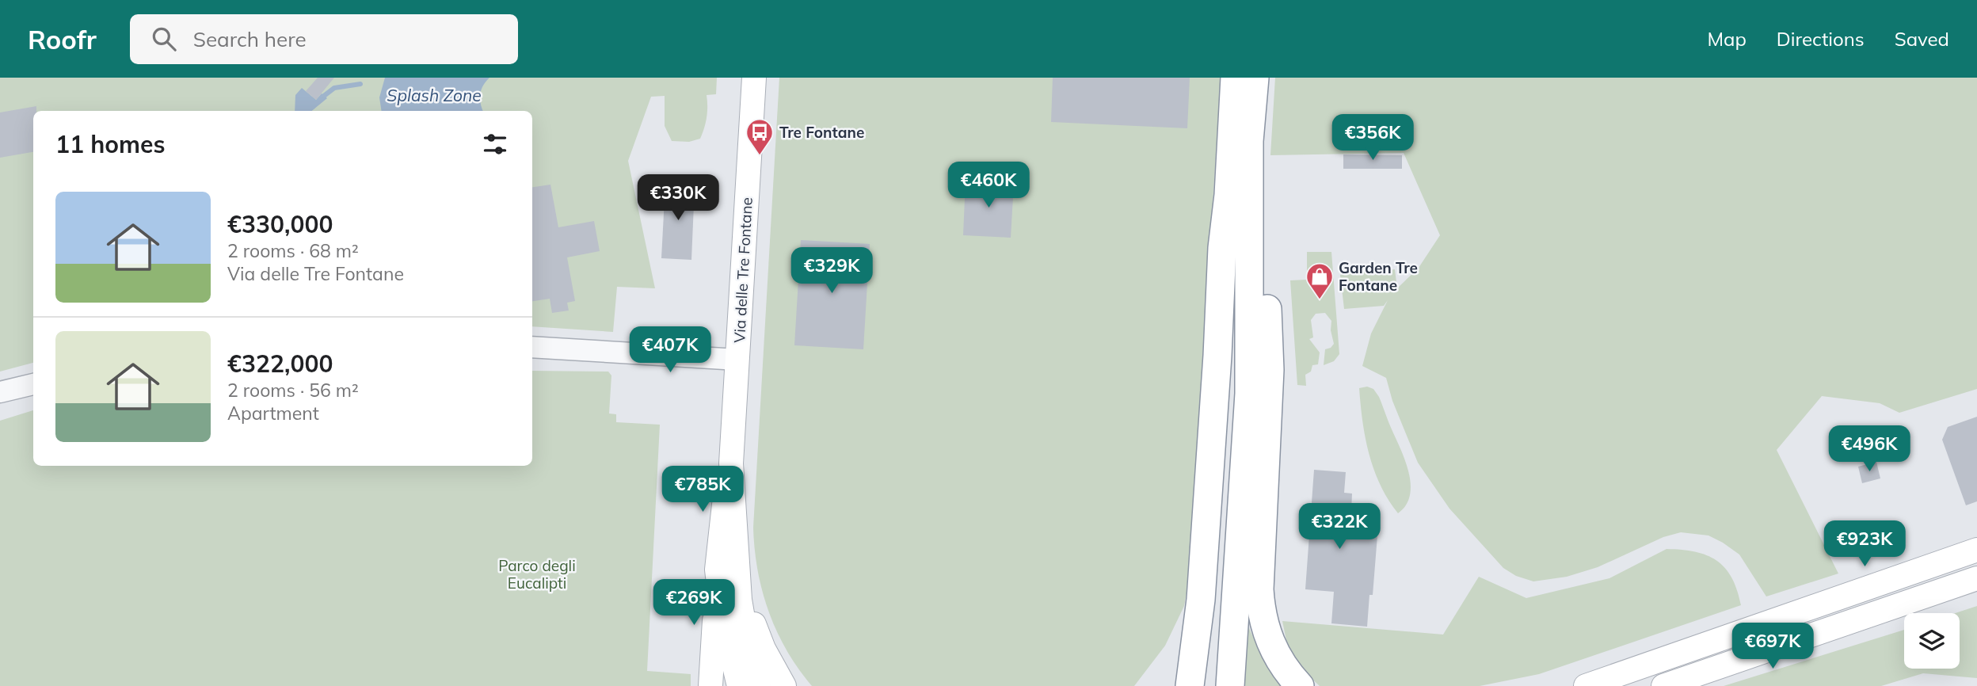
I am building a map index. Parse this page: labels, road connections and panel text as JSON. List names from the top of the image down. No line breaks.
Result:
{"streets":{"main road":["Via delle Tre Fontane"]},"water":["Splash Zone"],"parks":["Parco degli Eucalipti"],"places":{"bus stop":["Tre Fontane"],"shop":["Garden Tre Fontane"]},"page":{"header":"Roofr","search":"Search here","nav":["Map","Directions","Saved"],"heading":"11 homes","price":["€356K","€460K","€330K","€329K","€407K","€496K","€785K","€322K","€923K","€269K","€697K"],"list":[{"name":"€330,000","note":"2 rooms · 68 m² · Via delle Tre Fontane"},{"name":"€322,000","note":"2 rooms · 56 m² · Apartment"}]}}
